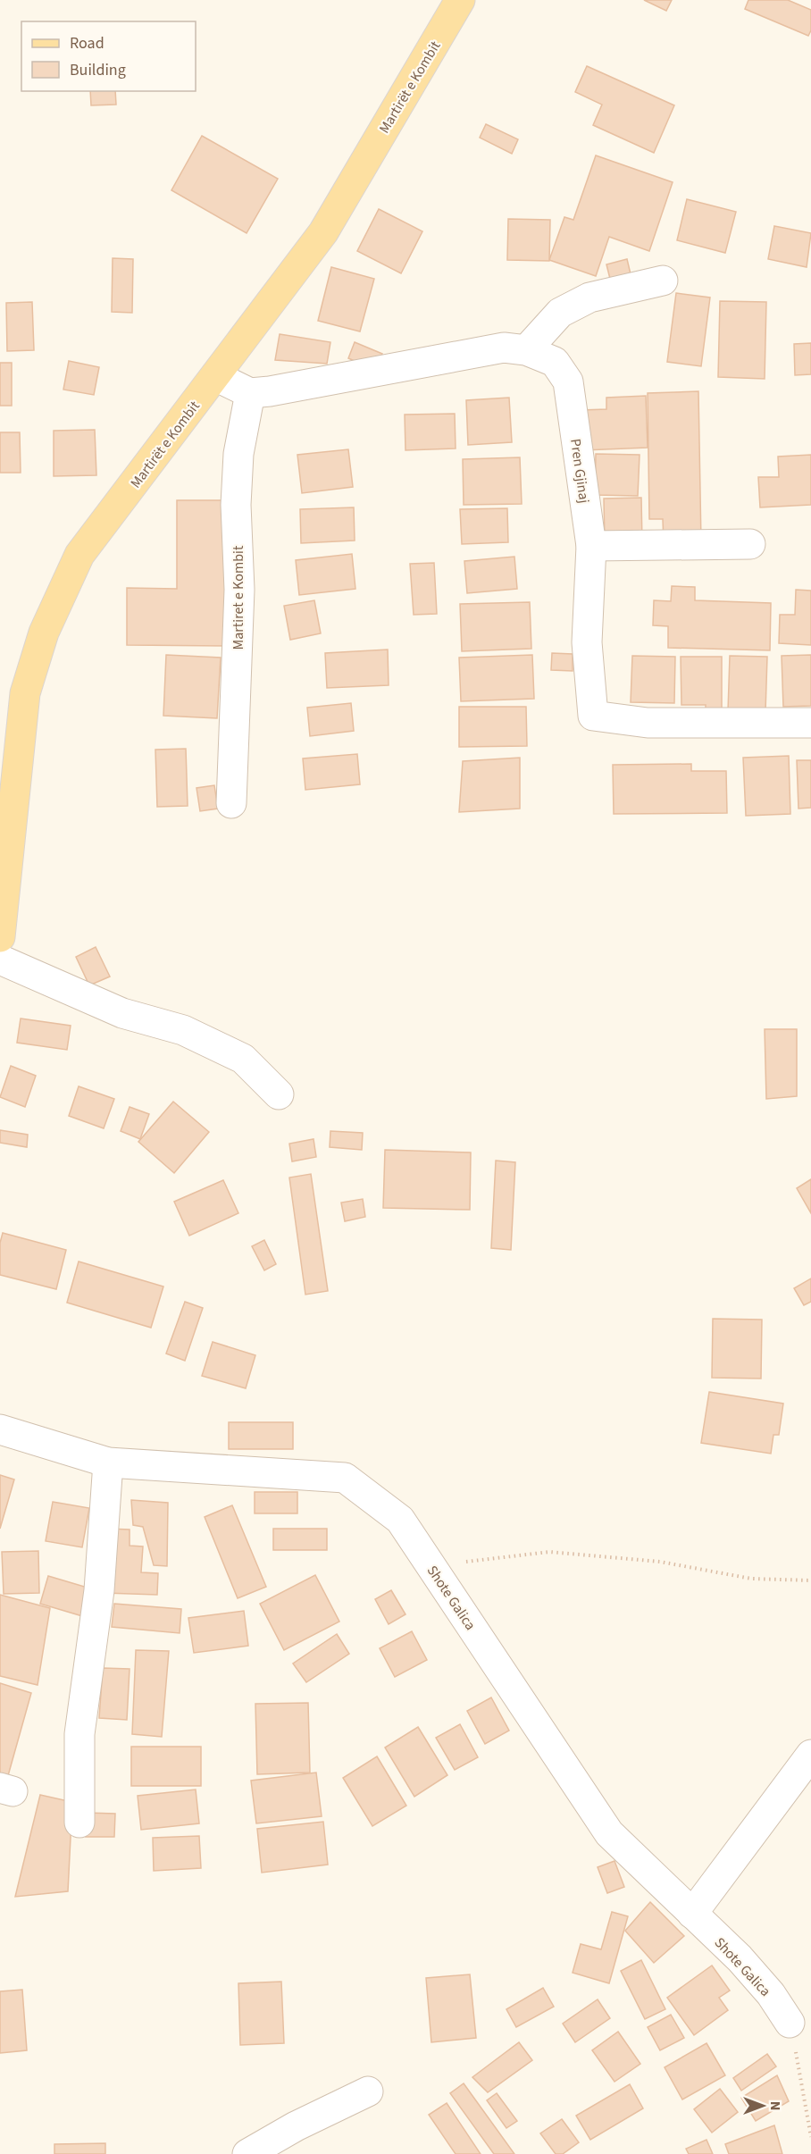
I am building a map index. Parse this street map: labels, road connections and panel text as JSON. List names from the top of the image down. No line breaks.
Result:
{"streets":{"main road":["Martirët e Kombit"],"street":["Pren Gjinaj","Martiret e Kombit","Shote Galica"]},"crossings":[["Pren Gjinaj","Martiret e Kombit"]],"legend":["Road","Building"],"north":"right"}
